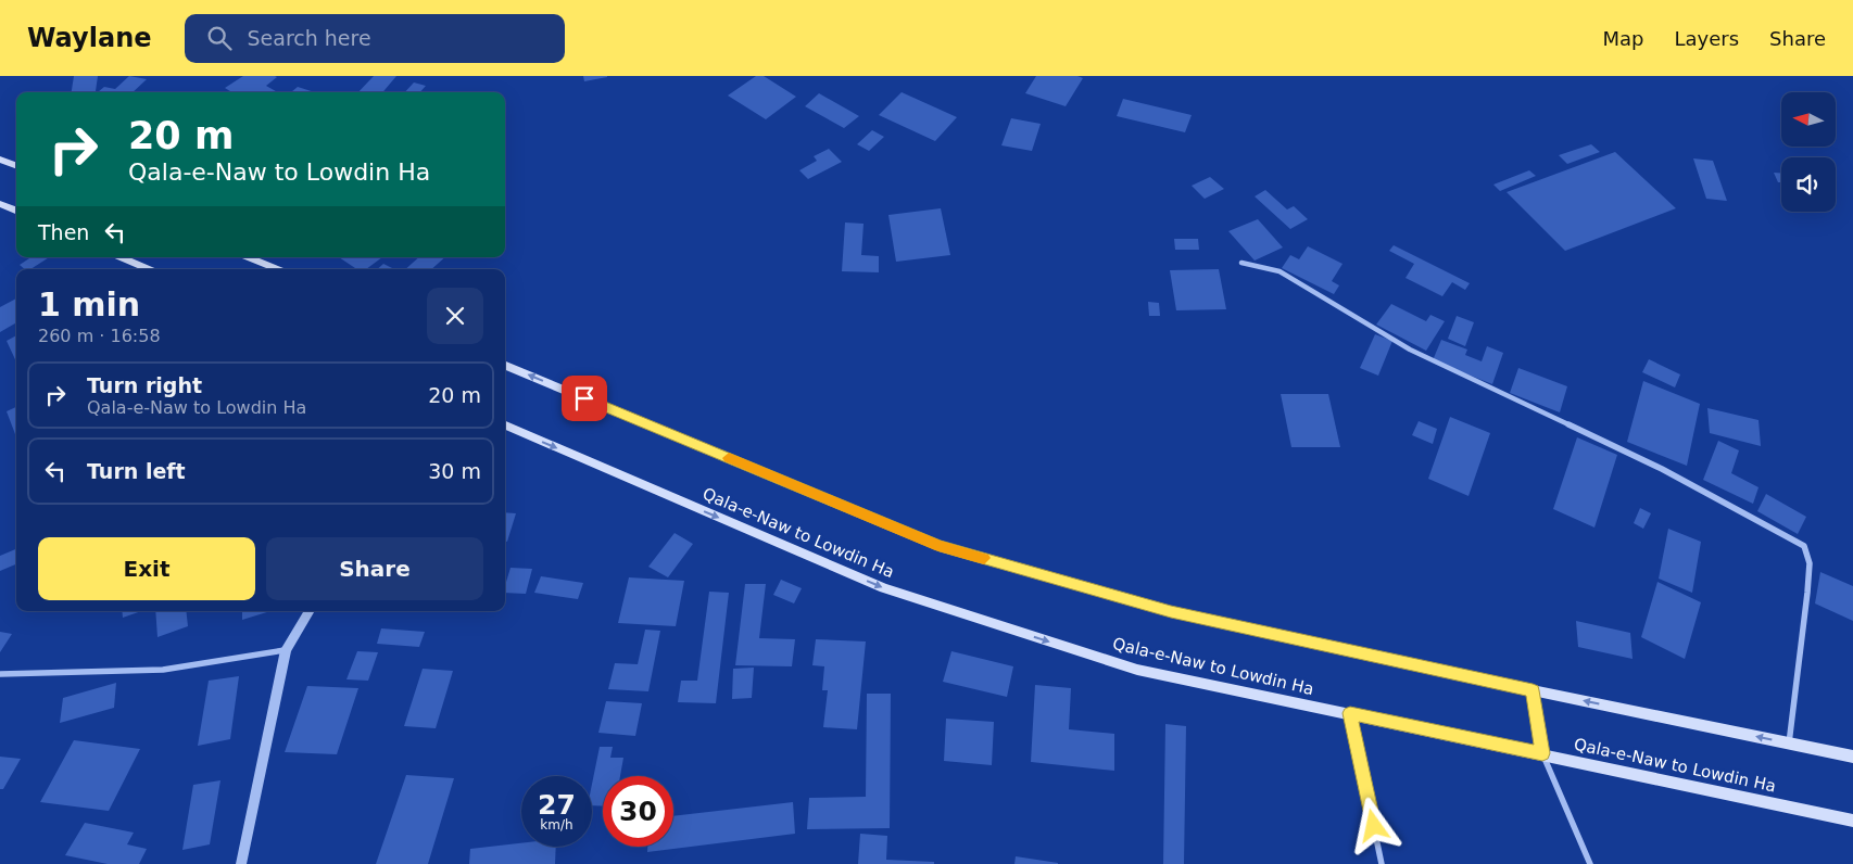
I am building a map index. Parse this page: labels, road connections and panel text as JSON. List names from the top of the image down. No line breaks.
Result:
{"streets":{"main road":["Qala-e-Naw to Lowdin Ha"]},"north":"left","page":{"header":"Waylane","search":"Search here","nav":["Map","Layers","Share"],"turn":["20 m","Qala-e-Naw to Lowdin Ha"],"then":"Then","heading":["1 min","260 m · 16:58"],"list":[{"name":"Turn right","note":"Qala-e-Naw to Lowdin Ha","value":"20 m"},{"name":"Turn left","value":"30 m"}],"buttons":["Exit","Share"],"speed":"27 km/h","limit":"30"}}
